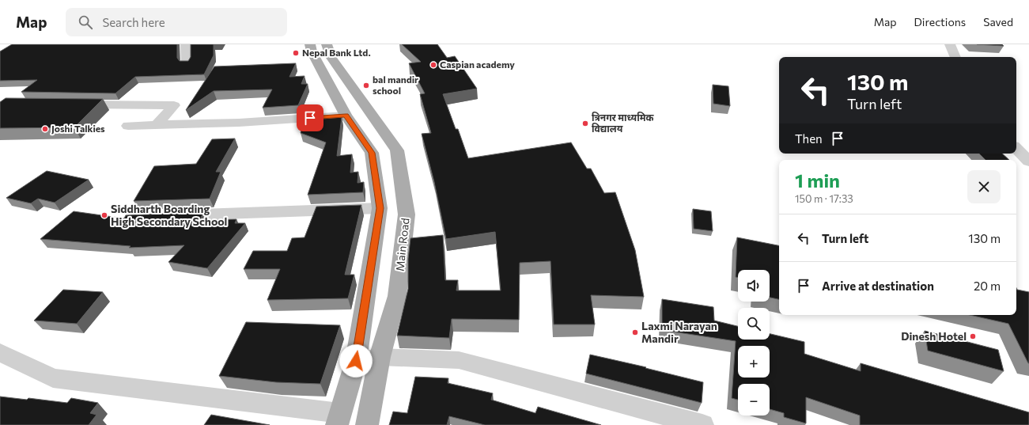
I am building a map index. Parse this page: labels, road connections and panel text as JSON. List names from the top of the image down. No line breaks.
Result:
{"streets":{"main road":["Main Road"]},"places":["Nepal Bank Ltd.","Caspian academy","bal mandir school","त्रिनगर माध्यमिक विद्यालय","Joshi Talkies","Siddharth Boarding High Secondary School","Laxmi Narayan Mandir","Dinesh Hotel"],"page":{"header":"Map","search":"Search here","nav":["Map","Directions","Saved"],"turn":["130 m","Turn left"],"then":"Then","heading":["1 min","150 m · 17:33"],"list":[{"name":"Turn left","value":"130 m"},{"name":"Arrive at destination","value":"20 m"}],"map_buttons":["+","−"]}}
